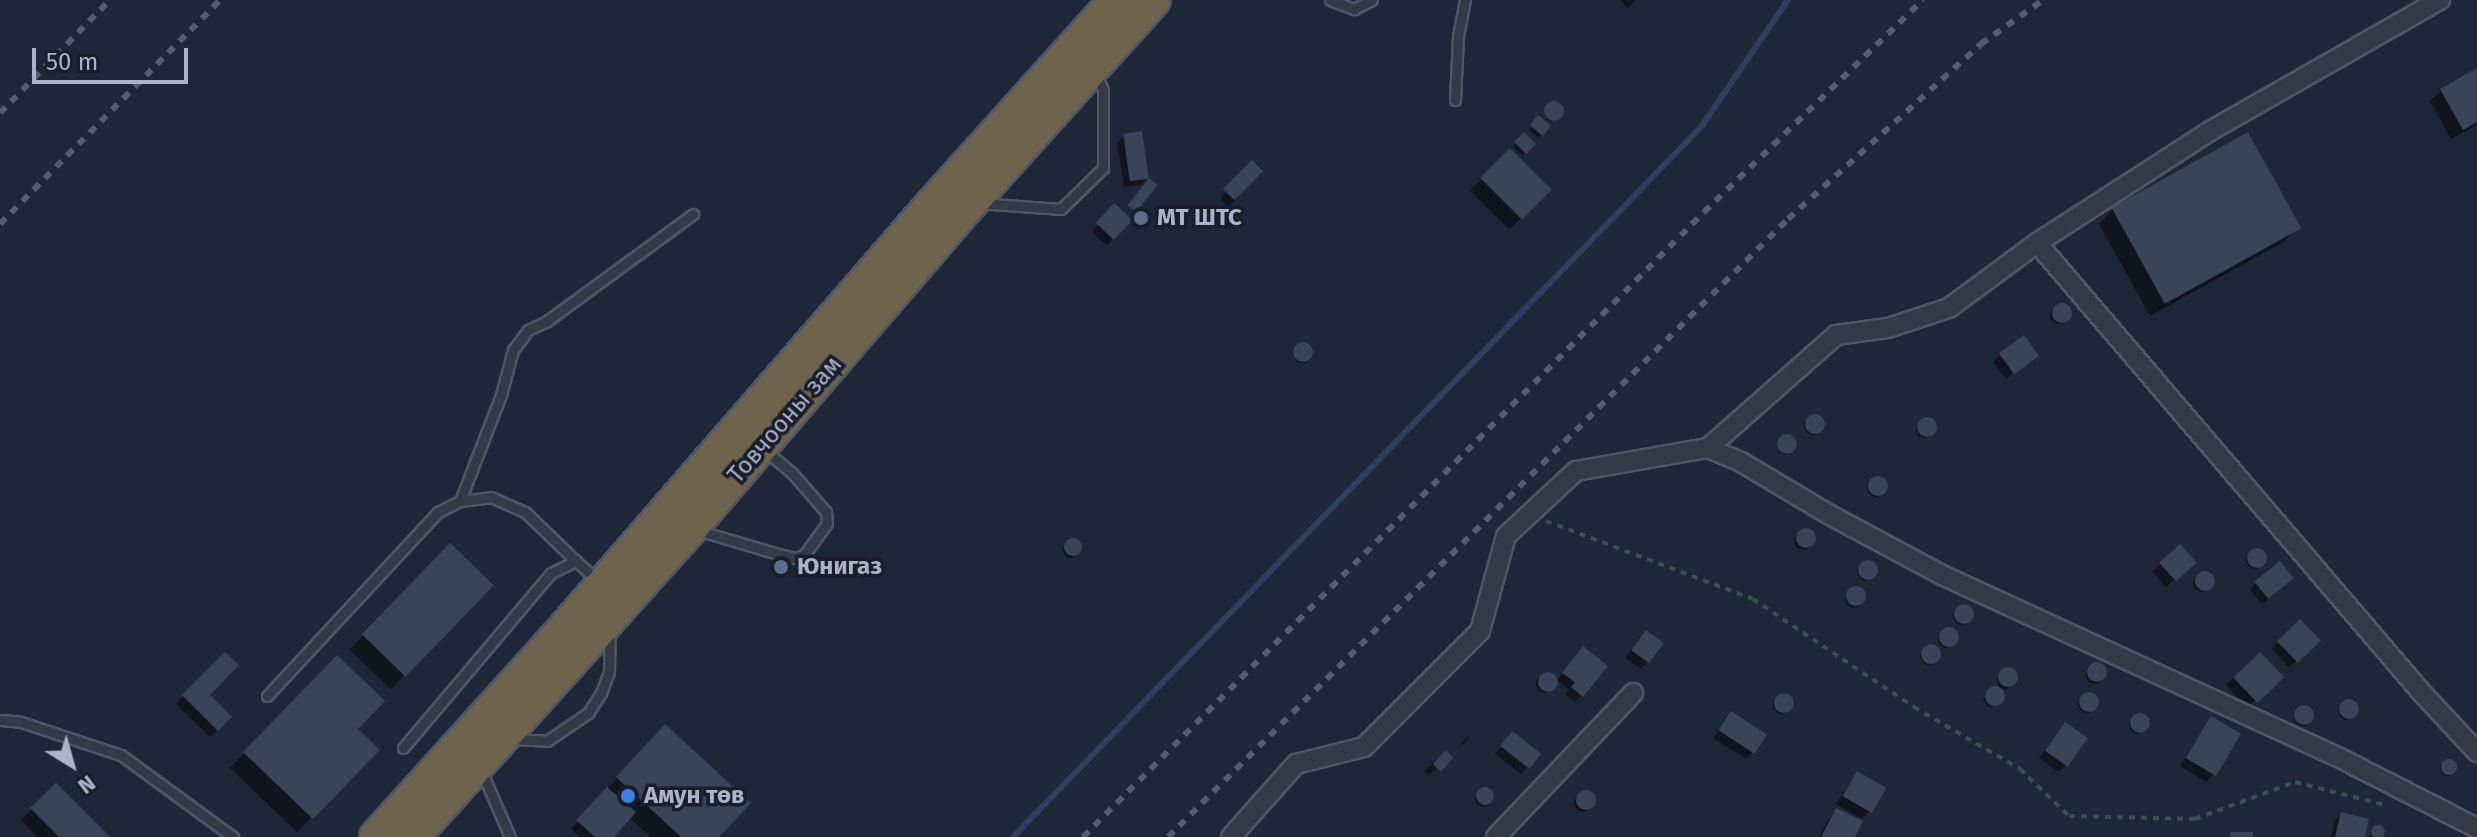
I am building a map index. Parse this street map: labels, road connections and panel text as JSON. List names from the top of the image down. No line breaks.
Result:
{"streets":{"highway":["Товчооны зам"]},"places":["MT ШТС","Юнигаз","Амун төв"],"scale_bar":"50 m","north":"bottom right"}
